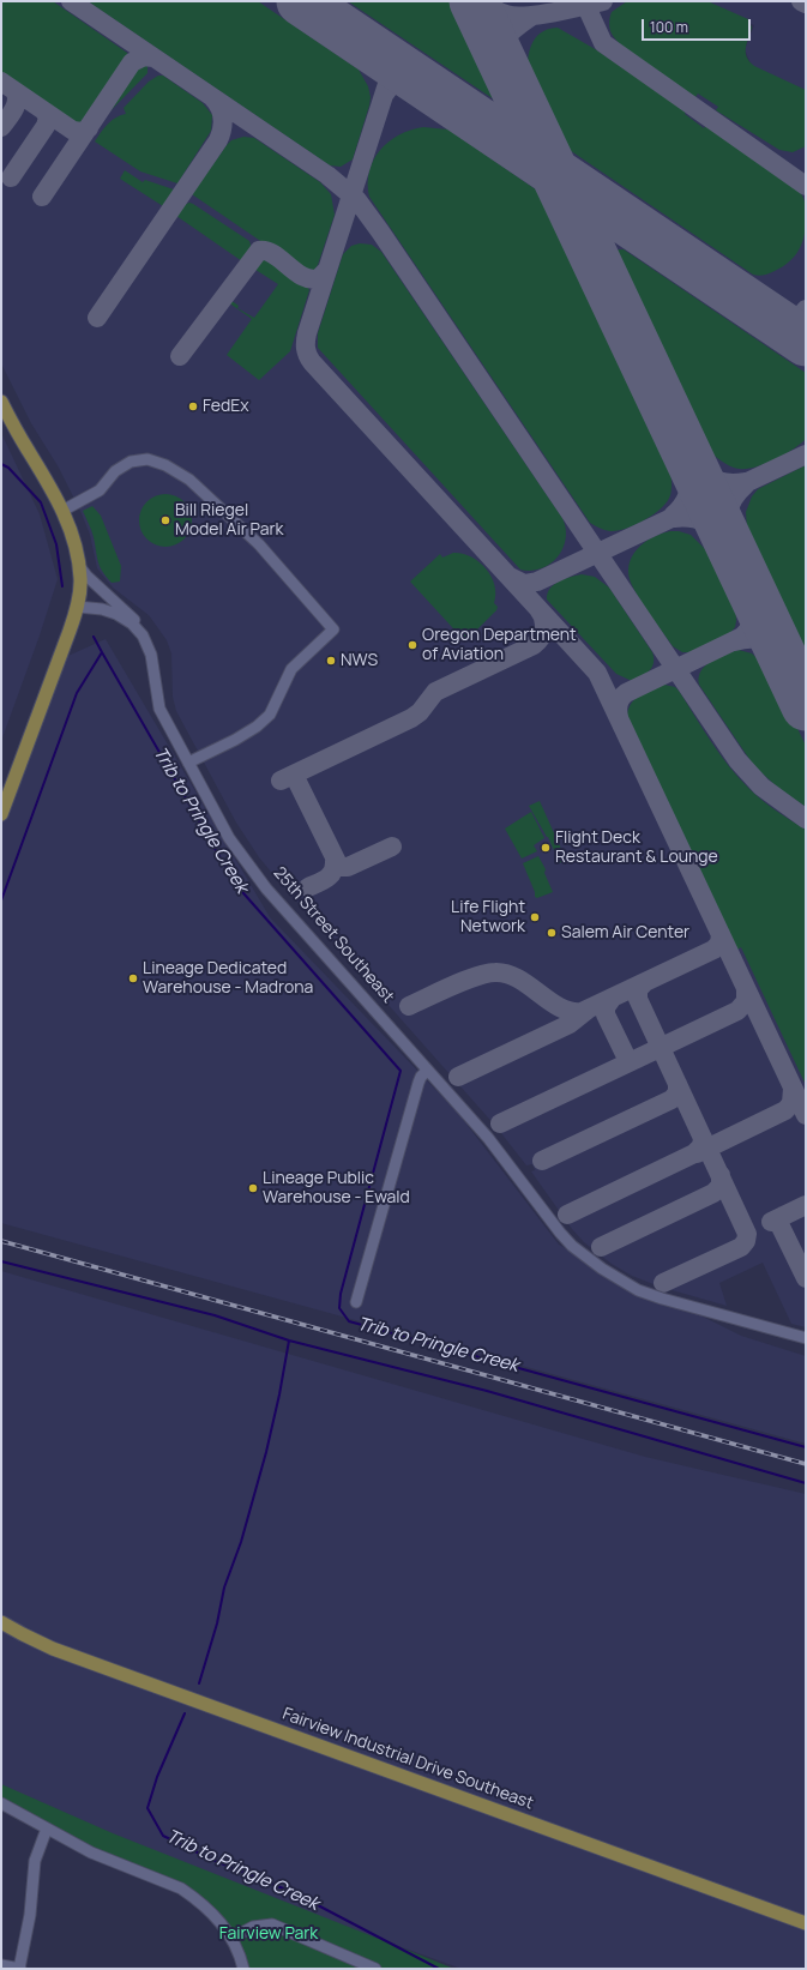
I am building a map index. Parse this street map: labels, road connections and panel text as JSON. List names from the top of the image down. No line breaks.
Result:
{"streets":{"main road":["Fairview Industrial Drive Southeast"],"street":["25th Street Southeast"]},"water":["Trib to Pringle Creek"],"parks":["Fairview Park"],"places":["FedEx","Bill Riegel Model Air Park","Oregon Department of Aviation","NWS","Flight Deck Restaurant & Lounge","Life Flight Network","Salem Air Center","Lineage Dedicated Warehouse - Madrona","Lineage Public Warehouse - Ewald"],"scale_bar":"100 m"}
